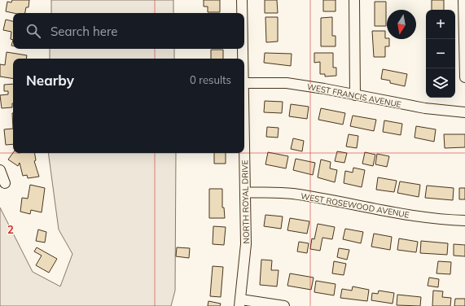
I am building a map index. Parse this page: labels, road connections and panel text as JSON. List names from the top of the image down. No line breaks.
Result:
{"streets":{"street":["WEST FRANCIS AVENUE","NORTH ROYAL DRIVE","WEST ROSEWOOD AVENUE"]},"crossings":[["NORTH ROYAL DRIVE","WEST ROSEWOOD AVENUE"]],"north":"bottom","page":{"map_buttons":["+","−"],"search":"Search here","heading":["Nearby","0 results"]},"grid":{"rows":["2"]}}
